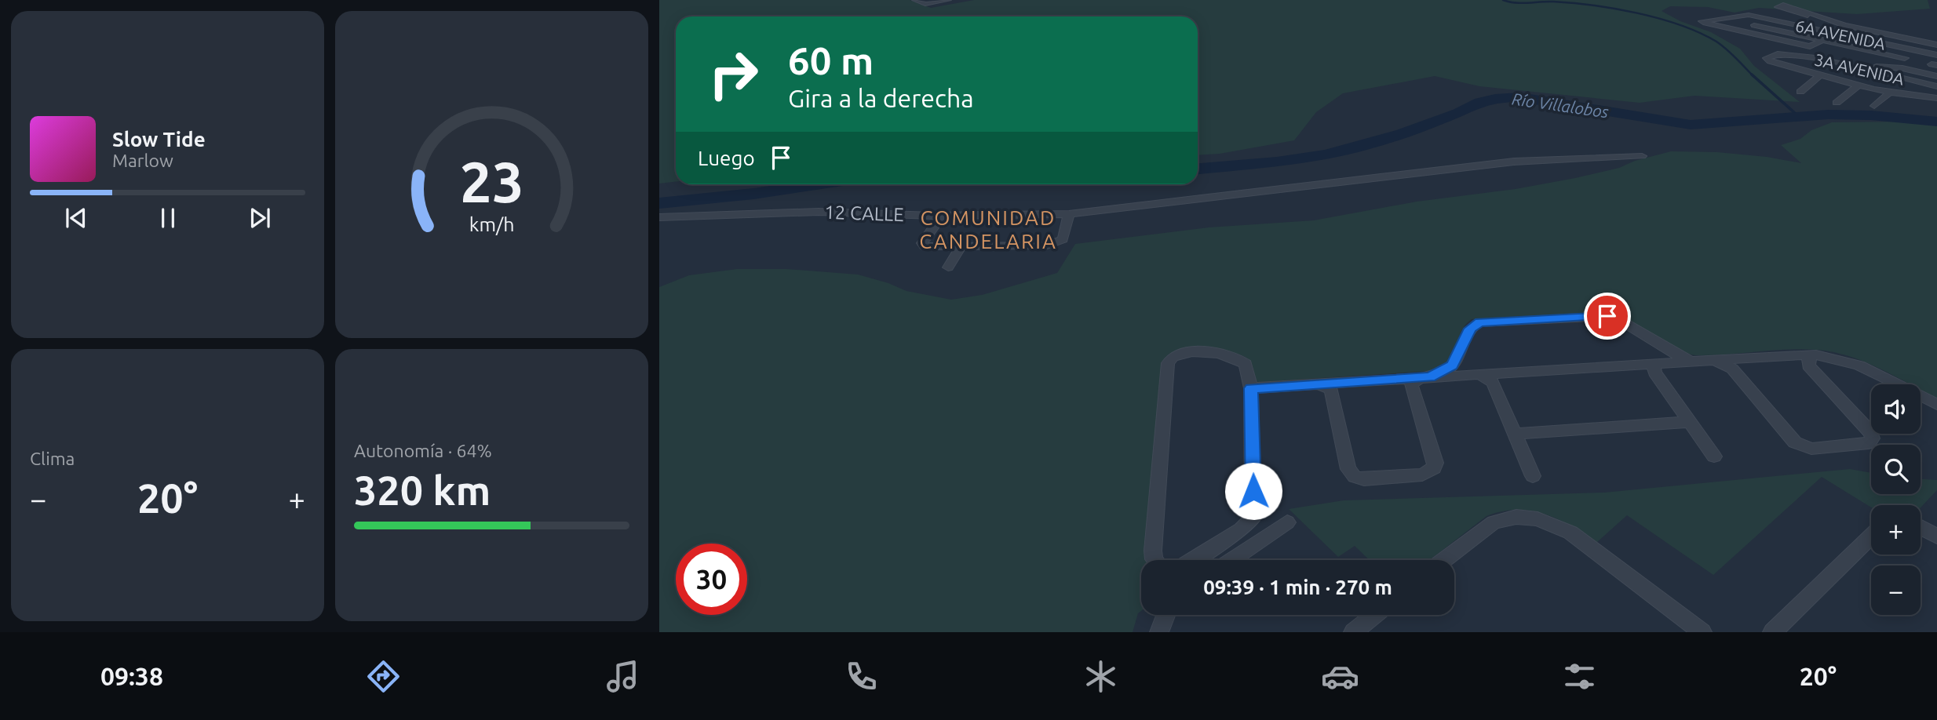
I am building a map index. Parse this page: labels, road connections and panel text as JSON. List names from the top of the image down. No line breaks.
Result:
{"streets":{"street":["6A AVENIDA","3A AVENIDA","12 CALLE"]},"districts":["COMUNIDAD CANDELARIA"],"water":["Río Villalobos"],"page":{"turn":["60 m","Gira a la derecha"],"song":["Slow Tide","Marlow"],"then":"Luego","tile":["Clima",["Autonomía · 64%","320 km"]],"map_buttons":["+","−"],"heat":["−","20°","+"],"limit":"30","trip":"09:39 · 1 min · 270 m","tabs":["09:38","20°"],"gauge":["23","km/h"]}}
